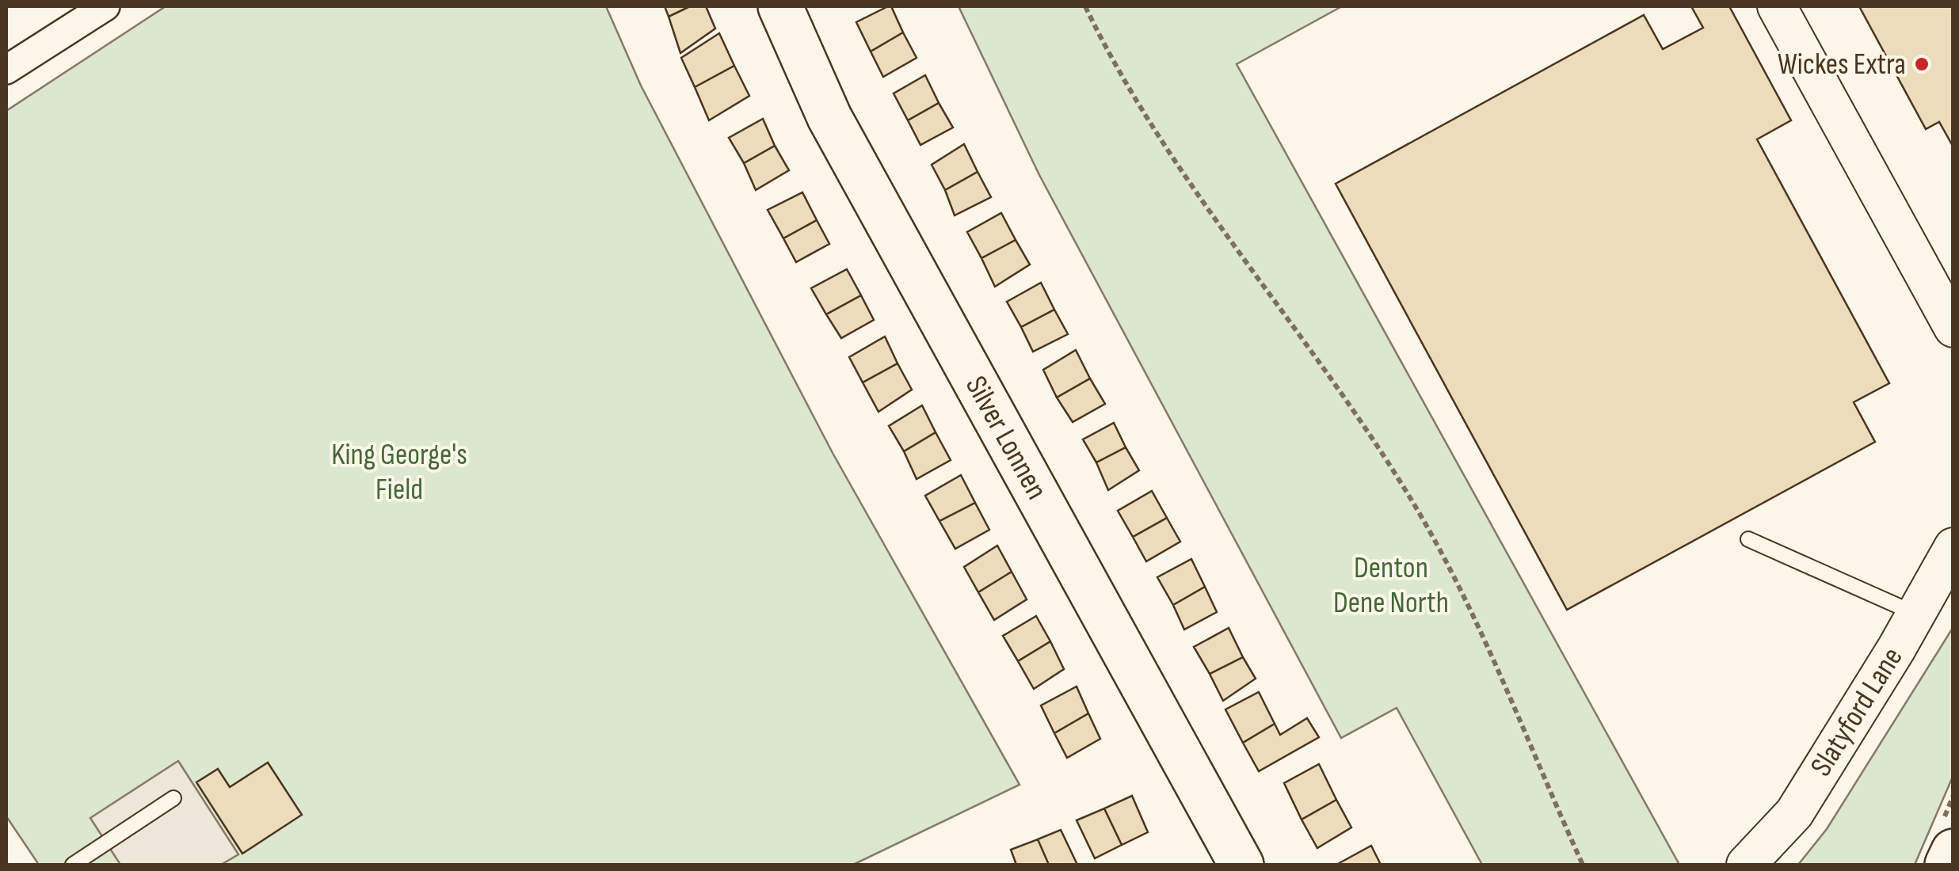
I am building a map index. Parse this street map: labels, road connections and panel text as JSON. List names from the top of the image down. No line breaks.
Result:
{"streets":{"main road":["Silver Lonnen"],"street":["Slatyford Lane"]},"parks":["King George's Field","Denton Dene North"],"places":["Wickes Extra"]}
